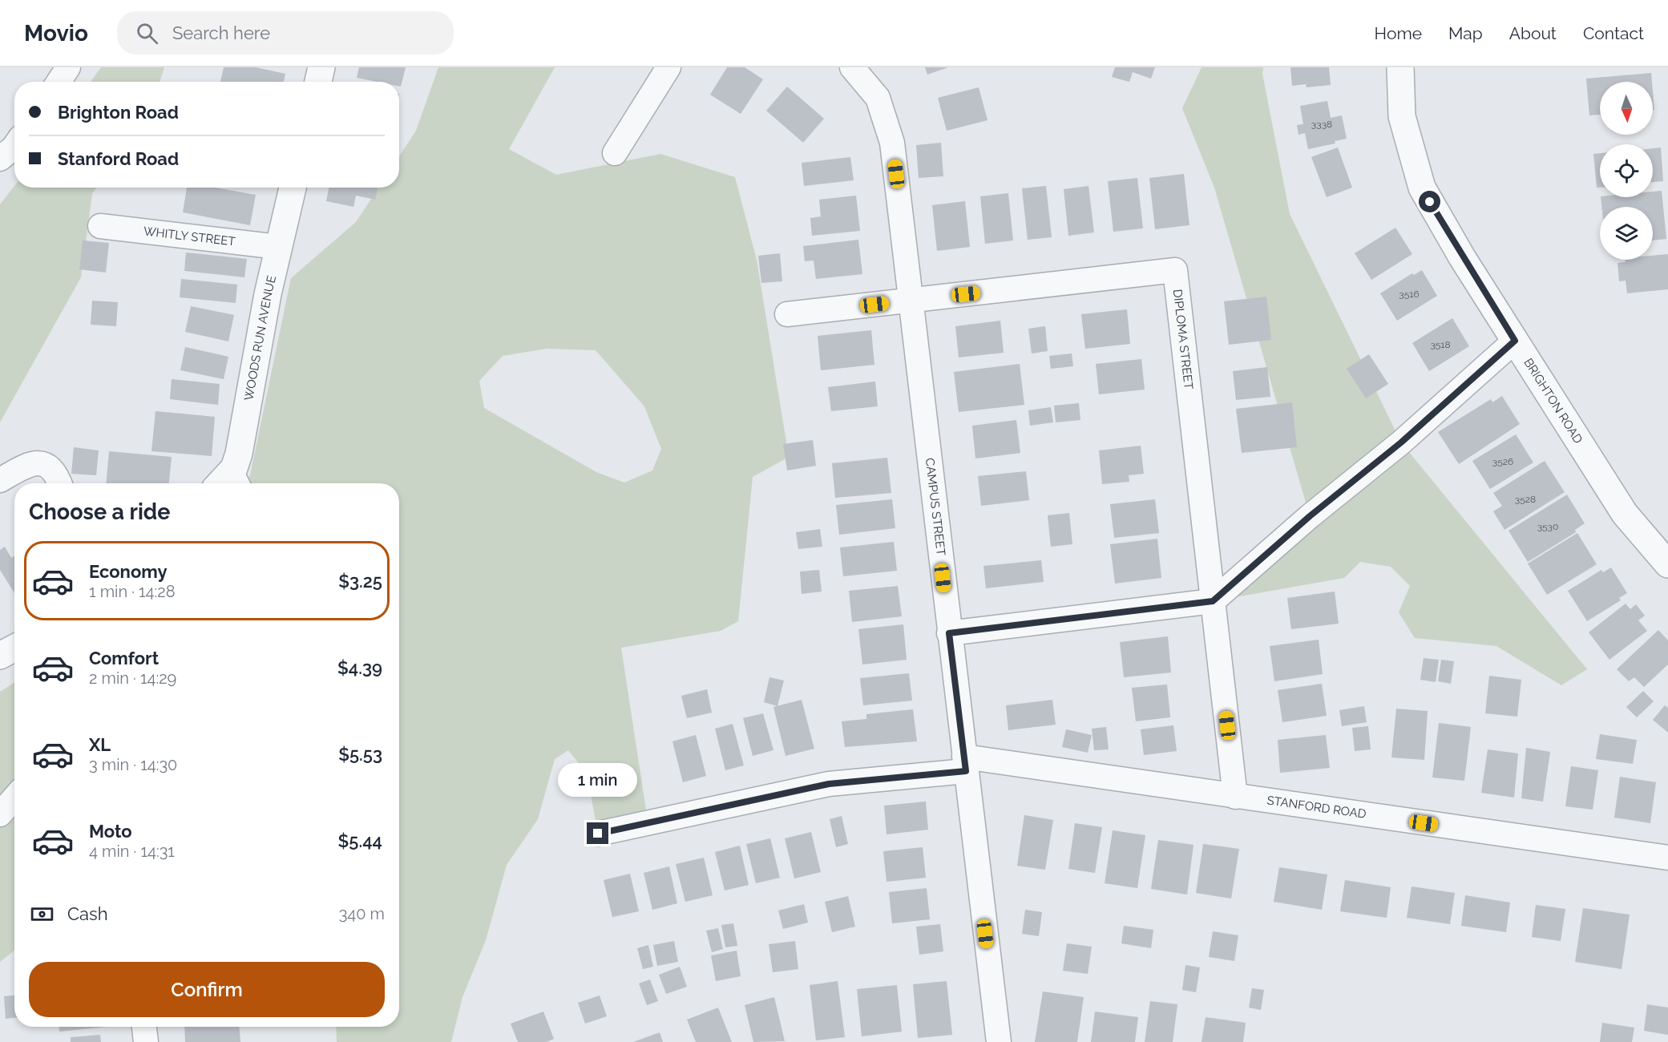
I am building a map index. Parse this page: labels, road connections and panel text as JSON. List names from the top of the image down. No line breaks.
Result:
{"streets":{"street":["WHITLY STREET","WOODS RUN AVENUE","DIPLOMA STREET","BRIGHTON ROAD","CAMPUS STREET","STANFORD ROAD"]},"crossings":[["WHITLY STREET","WOODS RUN AVENUE"],["DIPLOMA STREET","CAMPUS STREET"],["DIPLOMA STREET","STANFORD ROAD"],["CAMPUS STREET","STANFORD ROAD"]],"house_numbers":["3338","3516","3518","3526","3528","3530"],"north":"bottom","page":{"header":"Movio","search":"Search here","nav":["Home","Map","About","Contact"],"banner":["Brighton Road","Stanford Road"],"heading":"Choose a ride","list":[{"name":"Economy","note":"1 min · 14:28","value":"$3.25"},{"name":"Comfort","note":"2 min · 14:29","value":"$4.39"},{"name":"XL","note":"3 min · 14:30","value":"$5.53"},{"name":"Moto","note":"4 min · 14:31","value":"$5.44"}],"bubble":"1 min","pay":["Cash","340 m"],"buttons":"Confirm"}}
